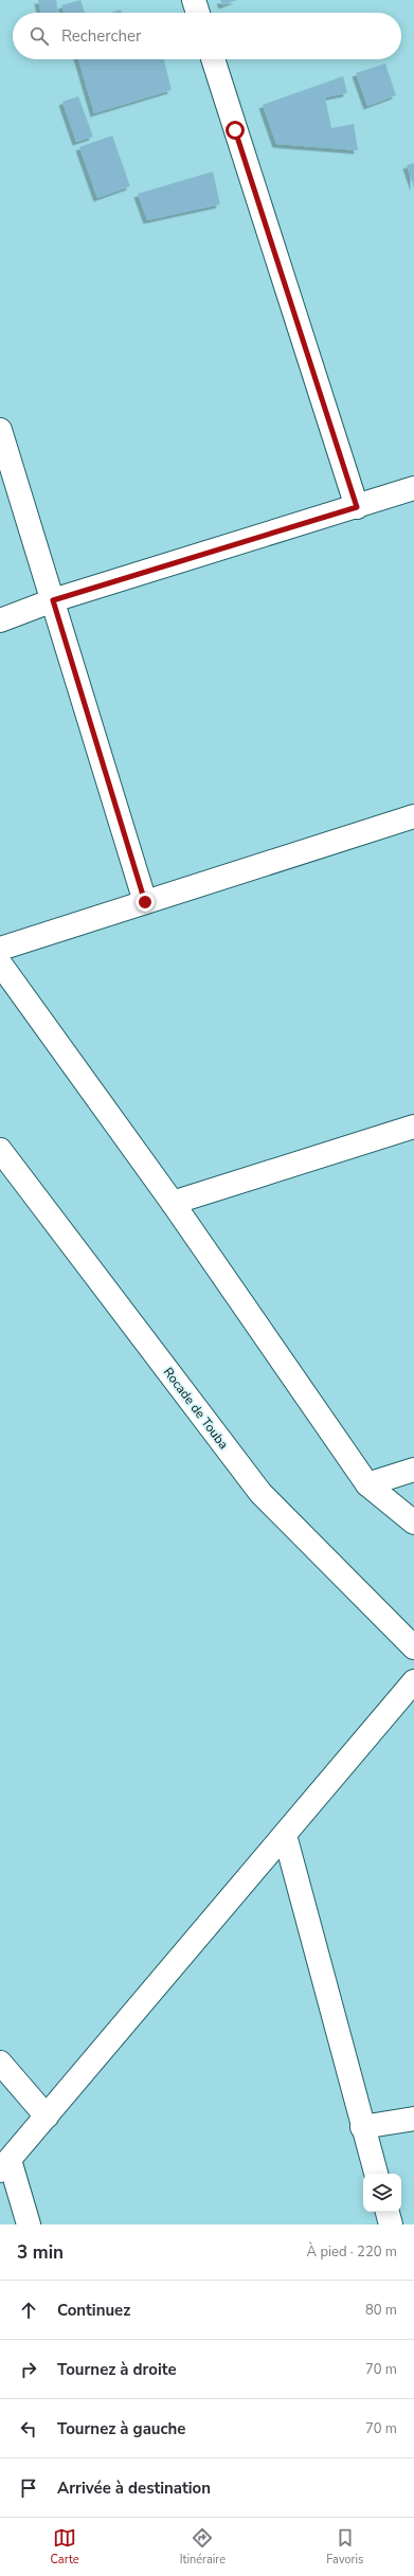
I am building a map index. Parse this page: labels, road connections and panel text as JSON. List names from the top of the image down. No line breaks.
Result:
{"streets":{"street":["Rocade de Touba"]},"page":{"search":"Rechercher","heading":["3 min","À pied · 220 m"],"list":[["Continuez","80 m"],["Tournez à droite","70 m"],["Tournez à gauche","70 m"],"Arrivée à destination"],"nav":["Carte","Itinéraire","Favoris"]}}
